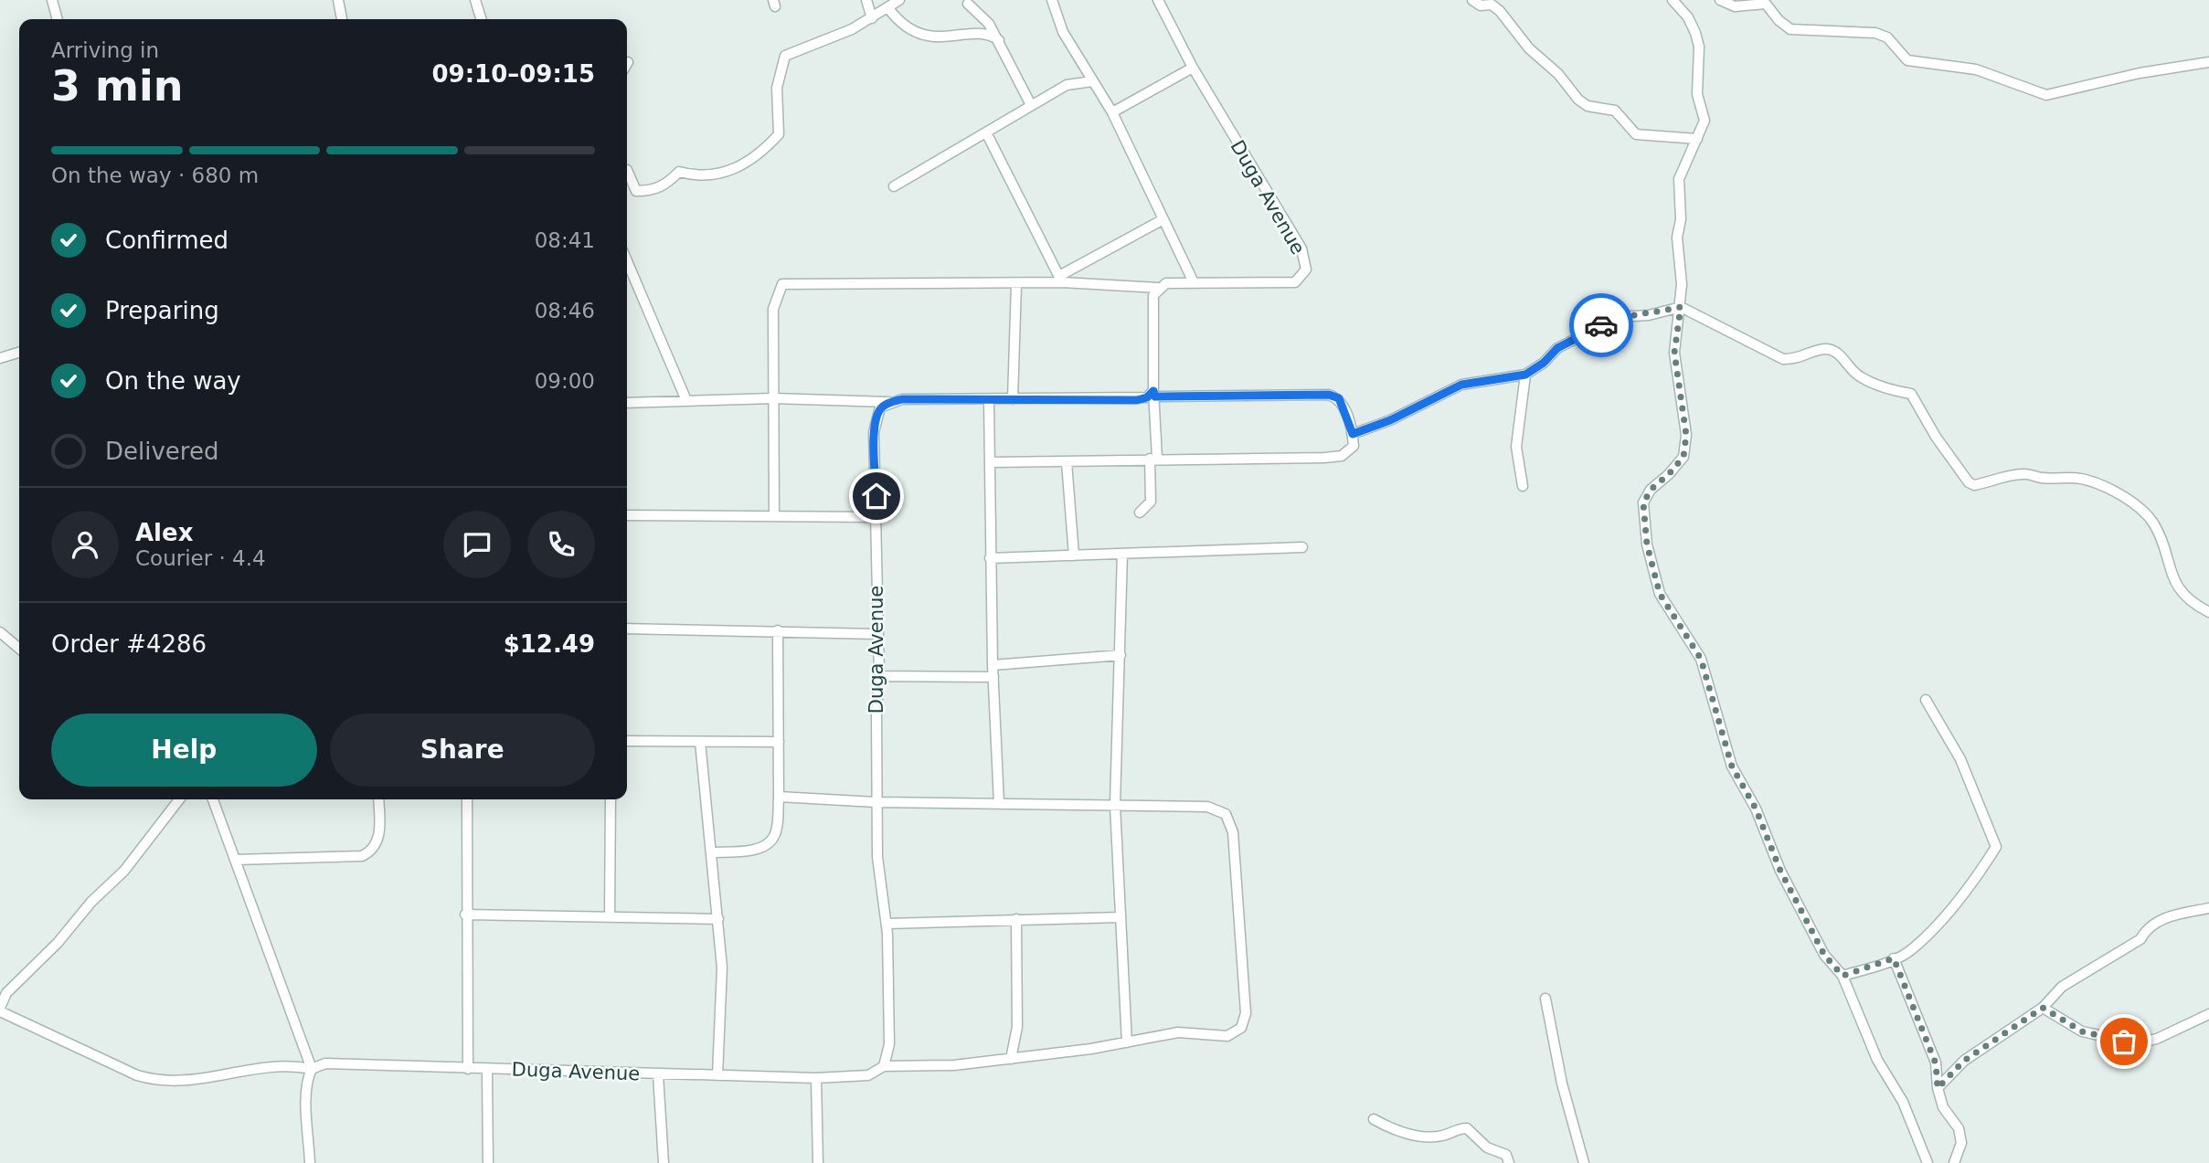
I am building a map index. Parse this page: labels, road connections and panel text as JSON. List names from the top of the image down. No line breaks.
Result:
{"streets":{"street":["Duga Avenue"]},"page":{"heading":["3 min","Arriving in","09:10–09:15"],"panel":["Alex","Courier · 4.4","Order #4286","$12.49"],"bar":"On the way · 680 m","list":[["Confirmed","08:41"],["Preparing","08:46"],["On the way","09:00"],"Delivered"],"buttons":["Help","Share"]}}
